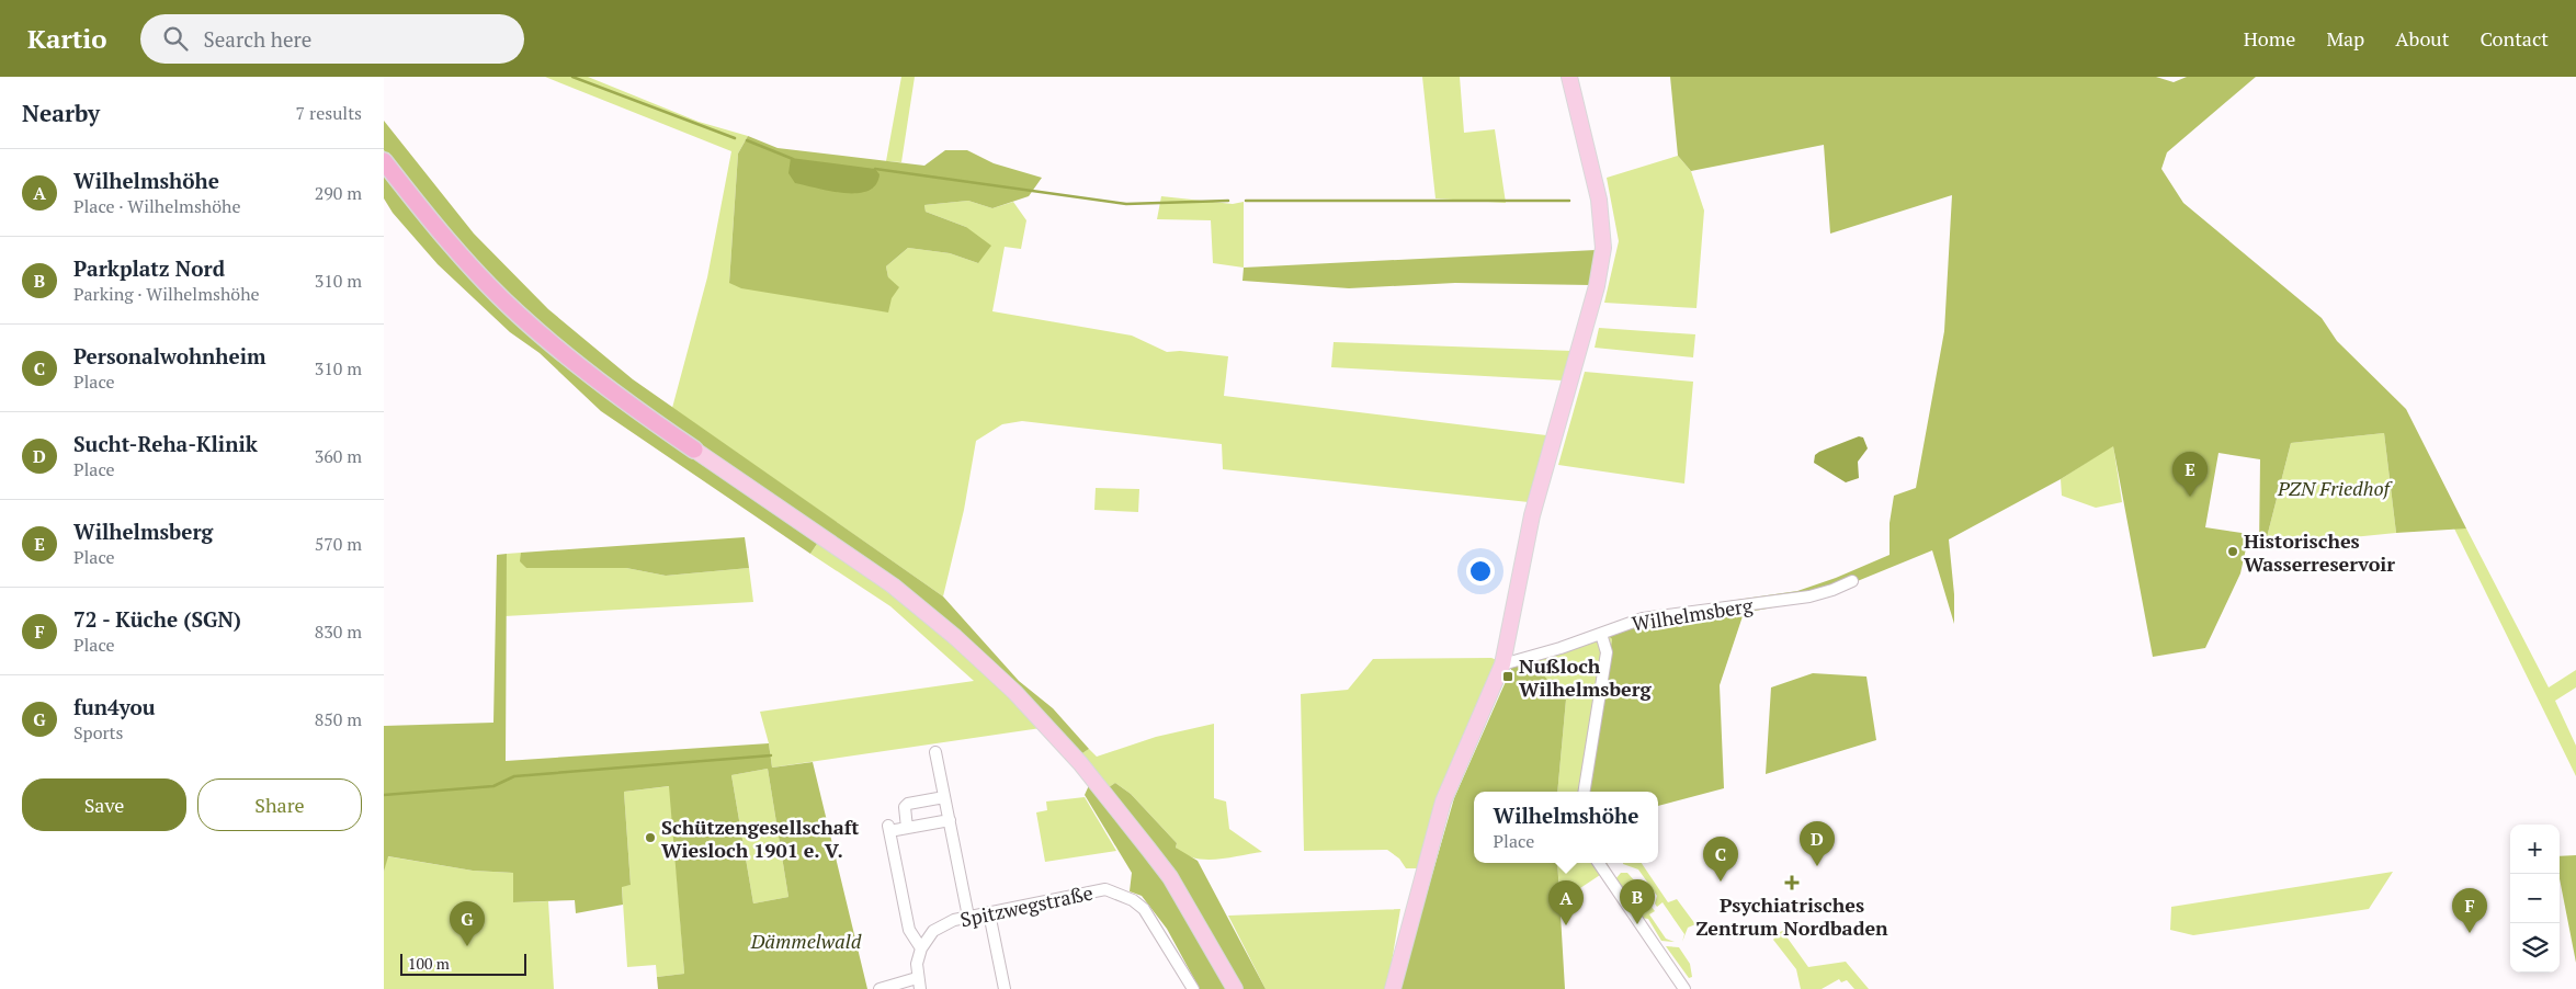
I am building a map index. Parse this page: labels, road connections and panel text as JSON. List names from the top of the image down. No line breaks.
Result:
{"streets":{"street":["Wilhelmsberg","Spitzwegstraße"]},"parks":["PZN Friedhof","Dämmelwald"],"places":{"other":["Historisches Wasserreservoir","Schützengesellschaft Wiesloch 1901 e. V."],"transit":["Nußloch Wilhelmsberg"],"health":["Psychiatrisches Zentrum Nordbaden"]},"scale_bar":"100 m","page":{"header":"Kartio","search":"Search here","nav":["Home","Map","About","Contact"],"heading":["Nearby","7 results"],"list":[{"mark":"A","name":"Wilhelmshöhe","note":"Place · Wilhelmshöhe","value":"290 m"},{"mark":"B","name":"Parkplatz Nord","note":"Parking · Wilhelmshöhe","value":"310 m"},{"mark":"C","name":"Personalwohnheim","note":"Place","value":"310 m"},{"mark":"D","name":"Sucht-Reha-Klinik","note":"Place","value":"360 m"},{"mark":"E","name":"Wilhelmsberg","note":"Place","value":"570 m"},{"mark":"F","name":"72 - Küche (SGN)","note":"Place","value":"830 m"},{"mark":"G","name":"fun4you","note":"Sports","value":"850 m"}],"pins":["E","D","C","B","A","F","G"],"buttons":["Save","Share"],"popup":["Wilhelmshöhe","Place"],"map_buttons":["+","−"],"scale":"100 m"}}
